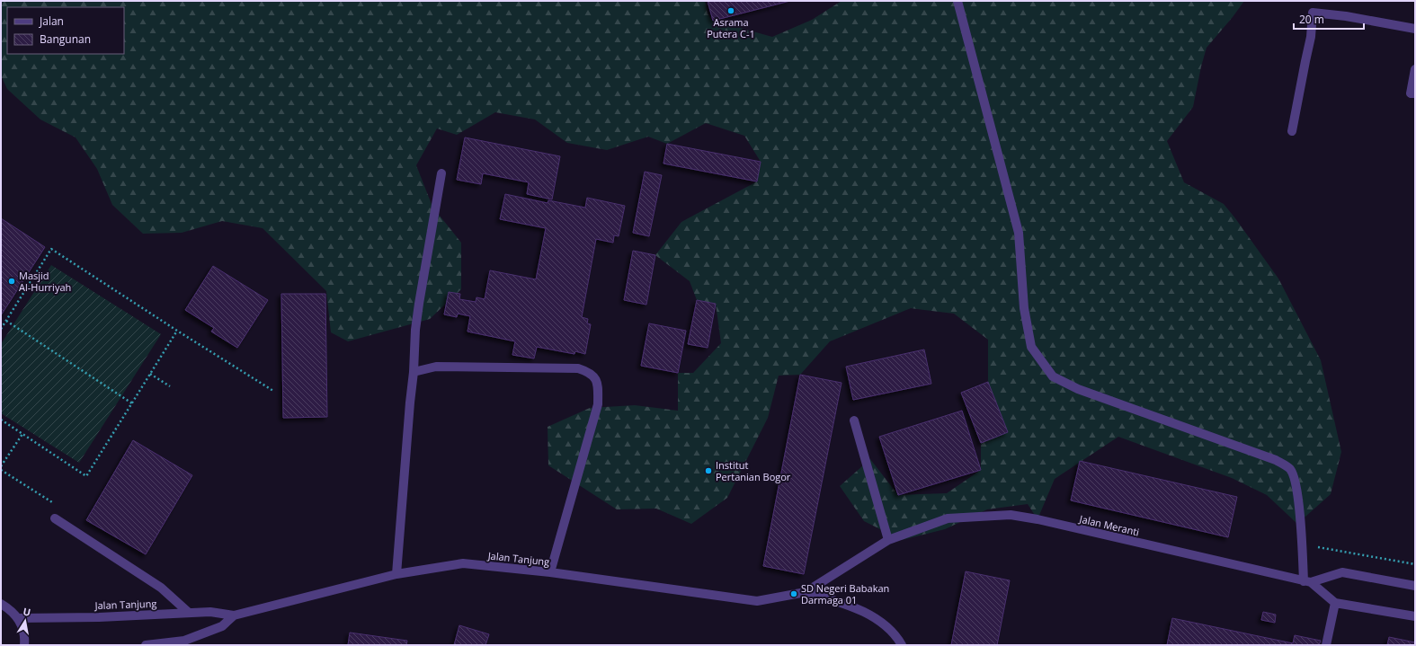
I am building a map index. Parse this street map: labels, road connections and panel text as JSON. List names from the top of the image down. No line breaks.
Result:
{"streets":{"street":["Jalan Meranti","Jalan Tanjung"]},"crossings":[["Jalan Meranti","Jalan Tanjung"]],"places":["Asrama Putera C-1","Masjid Al-Hurriyah","Institut Pertanian Bogor","SD Negeri Babakan Darmaga 01"],"legend":["Jalan","Bangunan"],"scale_bar":"20 m","north":"top"}
